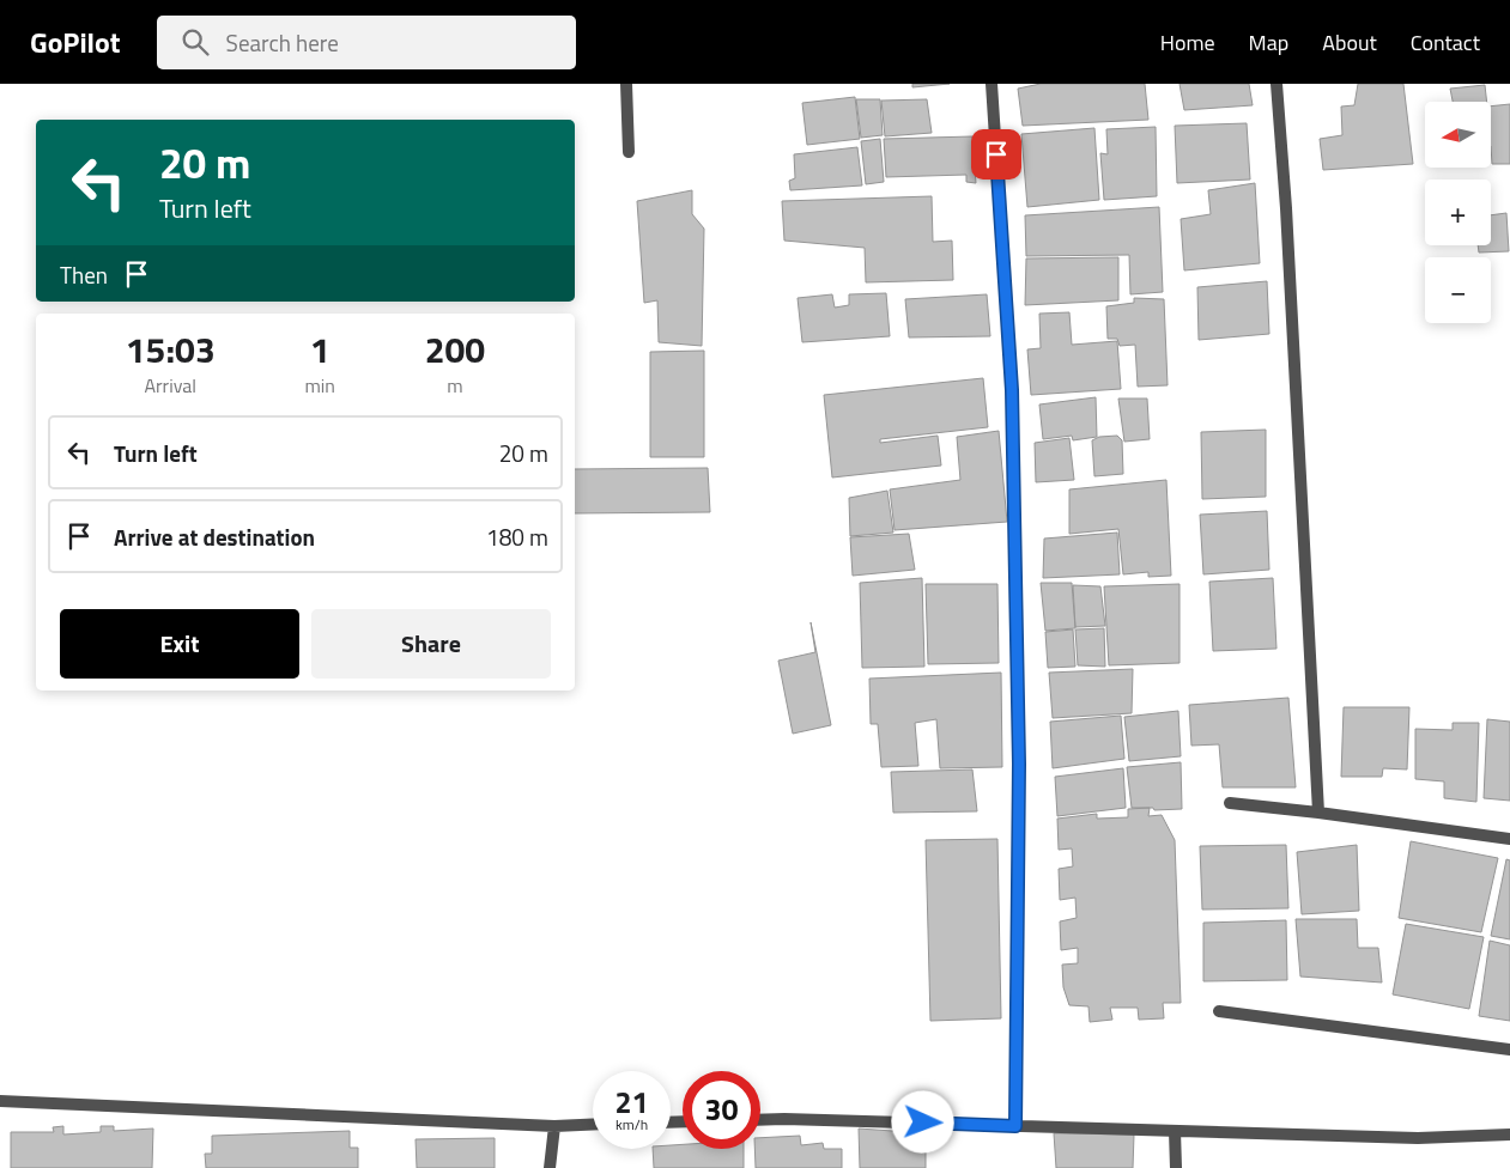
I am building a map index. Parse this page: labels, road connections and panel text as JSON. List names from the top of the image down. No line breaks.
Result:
{"north":"left","page":{"header":"GoPilot","search":"Search here","nav":["Home","Map","About","Contact"],"map_buttons":["+","−"],"turn":["20 m","Turn left"],"then":"Then","eta":["15:03","Arrival","1","min","200","m"],"list":[{"name":"Turn left","value":"20 m"},{"name":"Arrive at destination","value":"180 m"}],"buttons":["Exit","Share"],"speed":"21 km/h","limit":"30"}}
